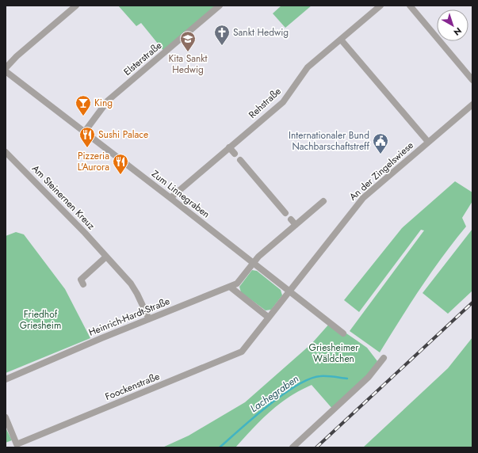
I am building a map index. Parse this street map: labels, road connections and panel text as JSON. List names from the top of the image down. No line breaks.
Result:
{"streets":{"street":["Elsterstraße","Rehstraße","An der Zingelswiese","Zum Linnegraben","Am Steinernen Kreuz","Heinrich-Hardt-Straße","Foockenstraße"]},"crossings":[["Elsterstraße","Zum Linnegraben"],["Rehstraße","Zum Linnegraben"],["An der Zingelswiese","Zum Linnegraben"],["An der Zingelswiese","Foockenstraße"],["Zum Linnegraben","Heinrich-Hardt-Straße"],["Zum Linnegraben","Foockenstraße"],["Am Steinernen Kreuz","Heinrich-Hardt-Straße"]],"water":["Lachegraben"],"parks":["Friedhof Griesheim","Griesheimer Wäldchen"],"places":{"church":["Sankt Hedwig"],"school or university":["Kita Sankt Hedwig"],"bar":["King"],"restaurant":["Sushi Palace","Pizzeria L'Aurora"],"public building":["Internationaler Bund Nachbarschaftstreff"]},"north":"bottom right"}
